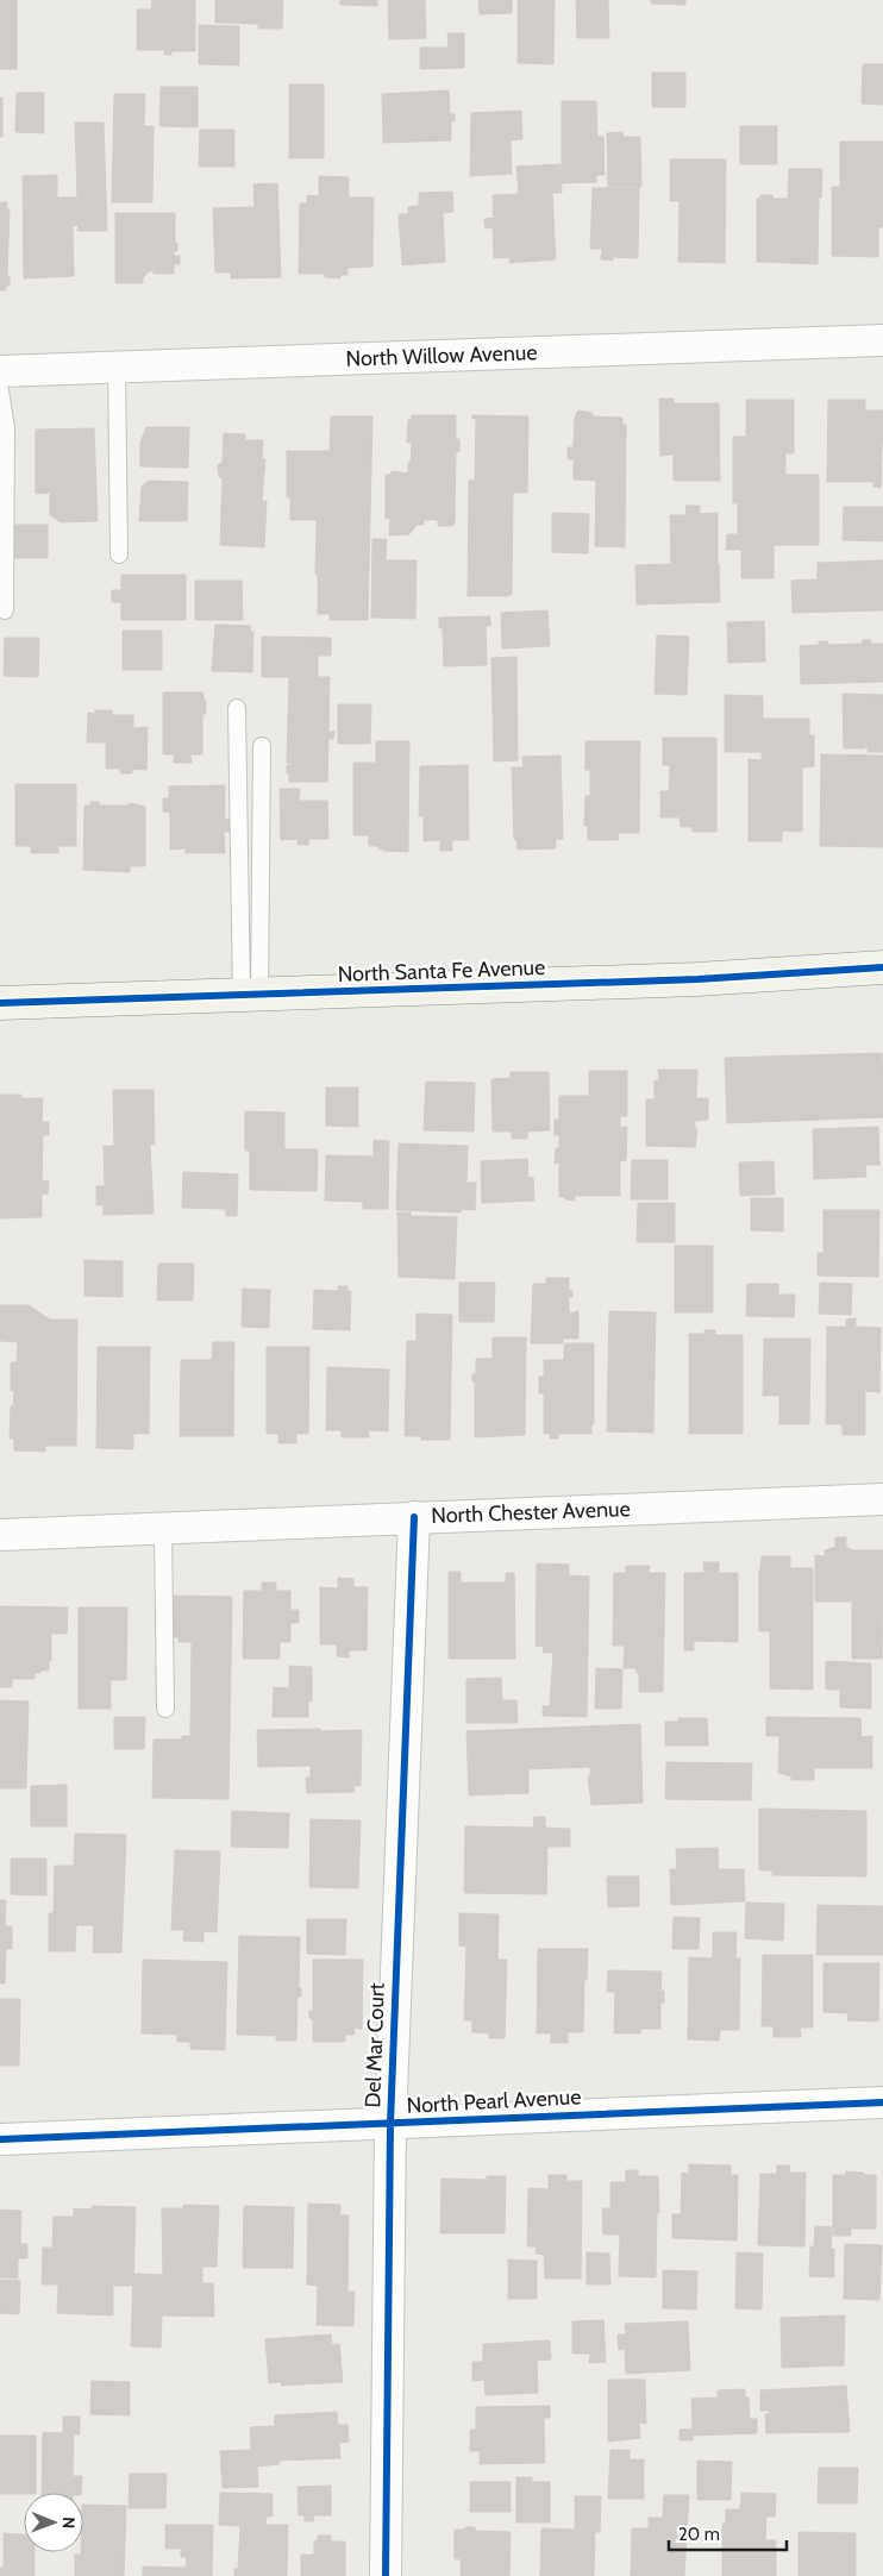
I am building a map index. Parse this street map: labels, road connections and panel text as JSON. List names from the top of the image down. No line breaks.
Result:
{"streets":{"main road":["North Santa Fe Avenue"],"street":["North Willow Avenue","North Chester Avenue","Del Mar Court","North Pearl Avenue"]},"crossings":[["North Chester Avenue","Del Mar Court"],["Del Mar Court","North Pearl Avenue"]],"scale_bar":"20 m","north":"right"}
